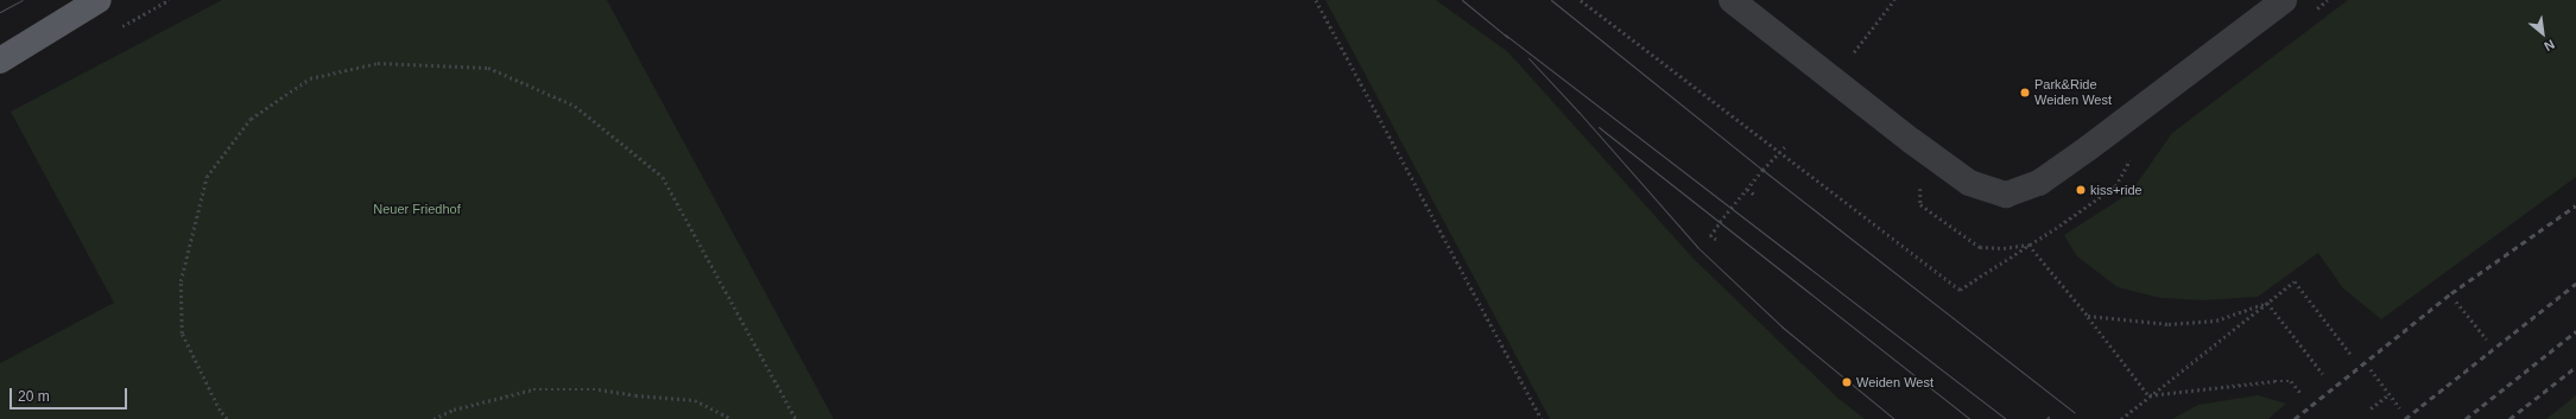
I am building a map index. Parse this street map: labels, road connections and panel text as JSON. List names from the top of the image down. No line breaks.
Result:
{"parks":["Neuer Friedhof"],"places":["Park&Ride Weiden West","kiss+ride","Weiden West"],"scale_bar":"20 m","north":"bottom right"}
